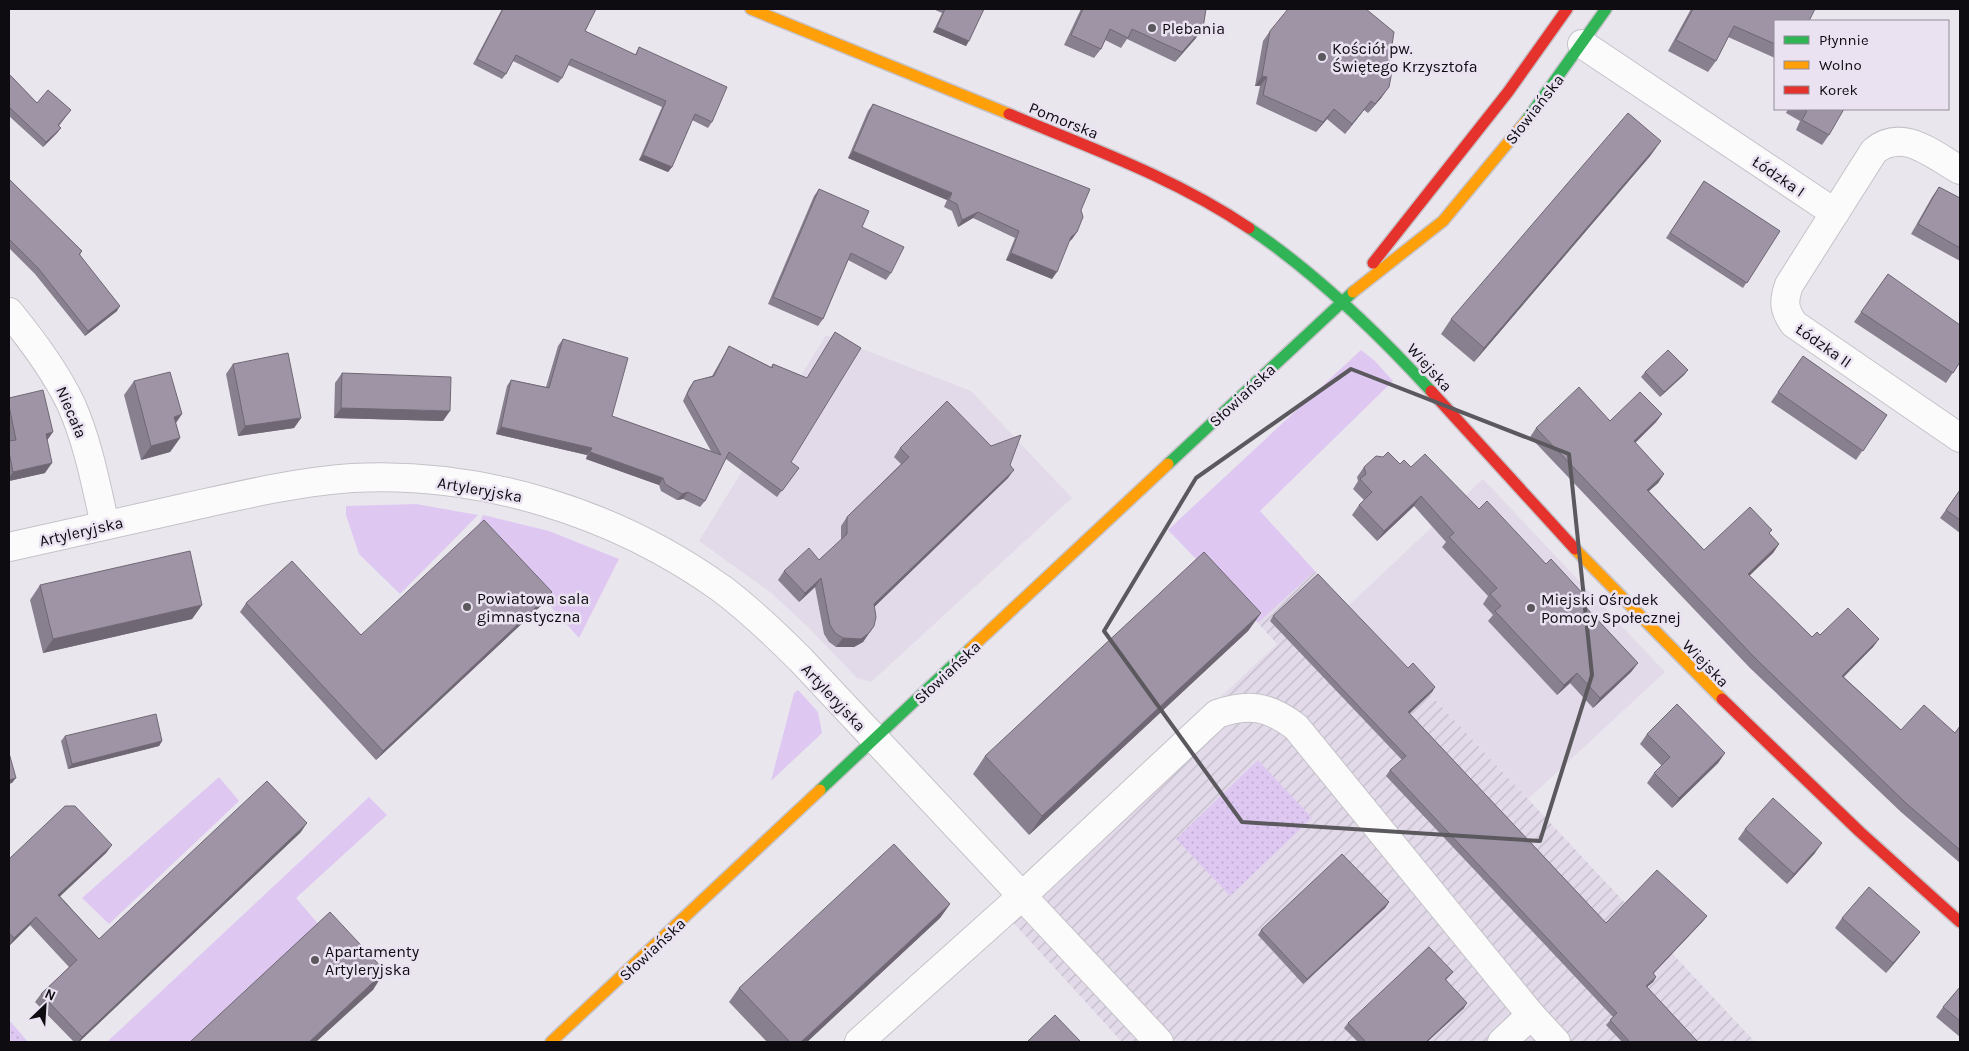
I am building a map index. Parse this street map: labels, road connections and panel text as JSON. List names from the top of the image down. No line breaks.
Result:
{"streets":{"street":["Słowiańska","Pomorska","Łódzka I","Łódzka II","Wiejska","Niecała","Artyleryjska"]},"crossings":[["Słowiańska","Pomorska"],["Słowiańska","Łódzka I"],["Słowiańska","Wiejska"],["Słowiańska","Artyleryjska"],["Pomorska","Wiejska"],["Łódzka I","Łódzka II"],["Niecała","Artyleryjska"]],"places":["Plebania","Kościół pw. Świętego Krzysztofa","Powiatowa sala gimnastyczna","Miejski Ośrodek Pomocy Społecznej","Apartamenty Artyleryjska"],"legend":["Płynnie","Wolno","Korek"],"north":"top right"}
